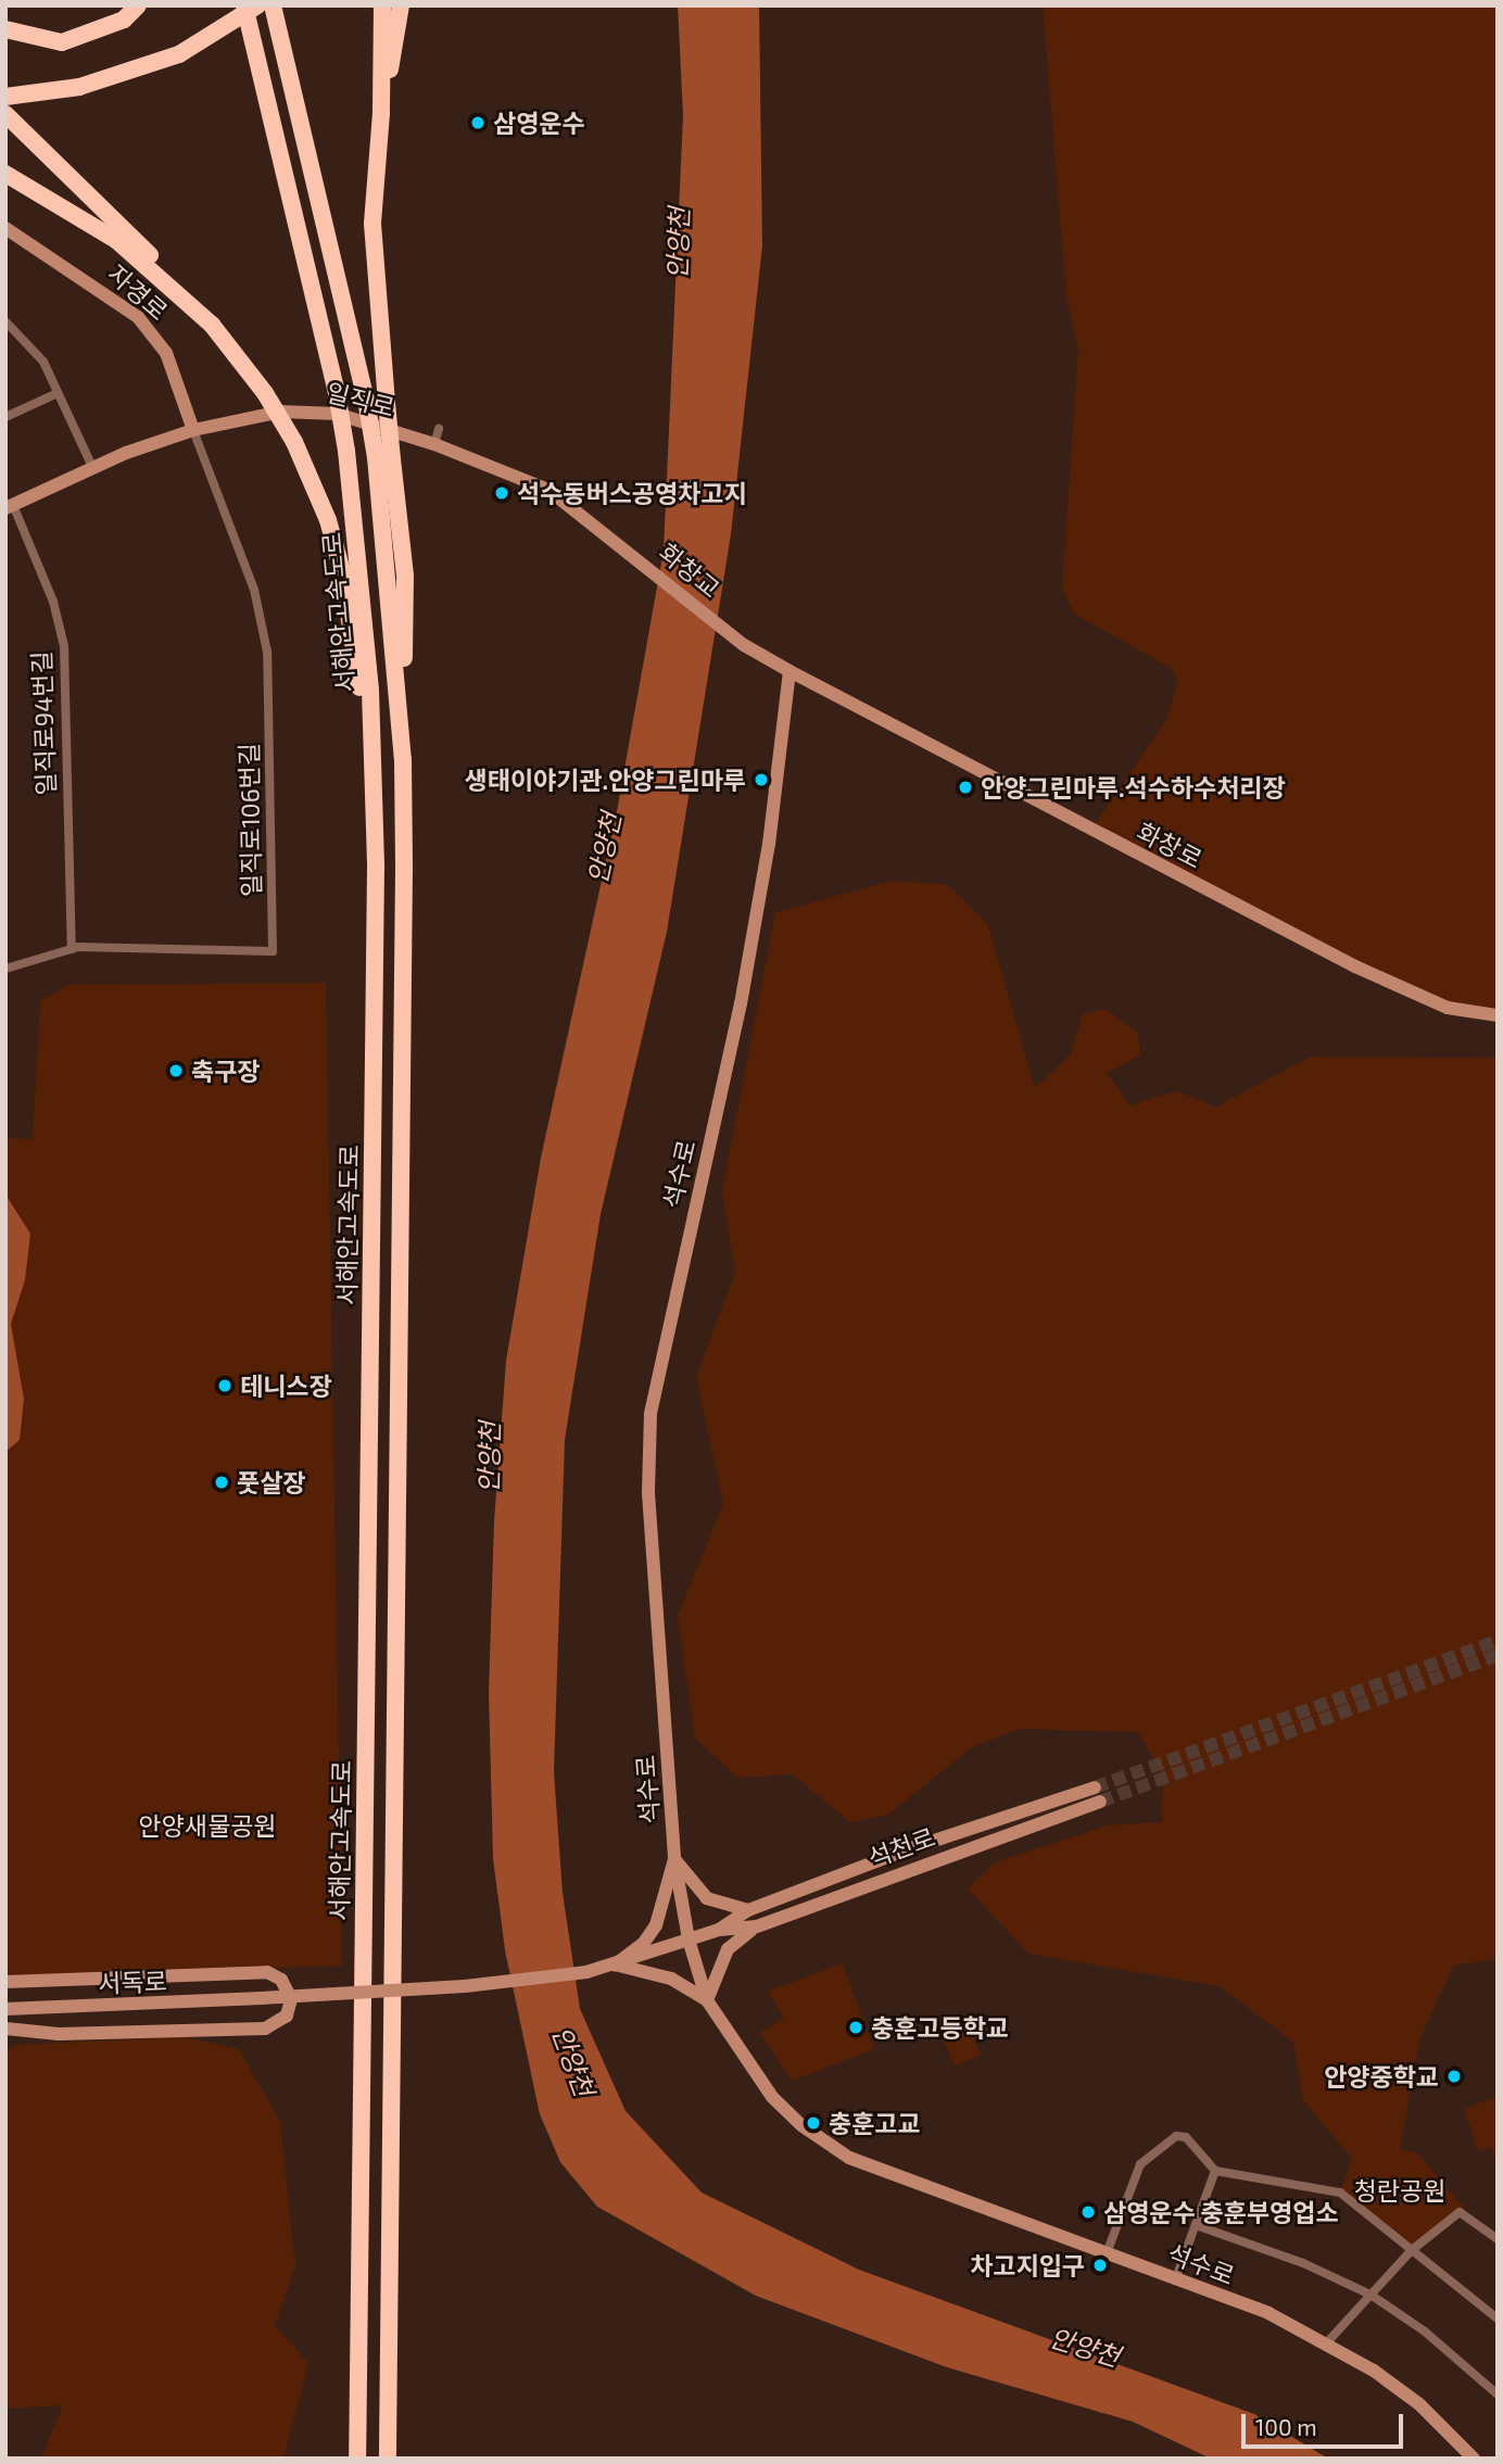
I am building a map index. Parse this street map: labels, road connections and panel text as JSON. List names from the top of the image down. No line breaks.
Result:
{"streets":{"highway":["서해안고속도로"],"street":["자경로","일직로","화창교","일직로94번길","일직로106번길","화창로","석수로","석천로","서독로"]},"crossings":[["자경로","일직로"],["자경로","일직로106번길"],["일직로","화창교"],["일직로","일직로94번길"],["일직로","일직로106번길"],["화창교","화창로"],["화창교","석수로"],["일직로94번길","일직로106번길"],["화창로","석수로"],["석수로","석천로"],["석천로","서독로"]],"water":["안양천"],"parks":["안양새물공원","청란공원"],"places":["삼영운수","석수동버스공영차고지","생태이야기관.안양그린마루","안양그린마루.석수하수처리장","축구장","테니스장","풋살장","충훈고등학교","안양중학교","충훈고교","삼영운수 충훈부영업소","차고지입구"],"scale_bar":"100 m"}
